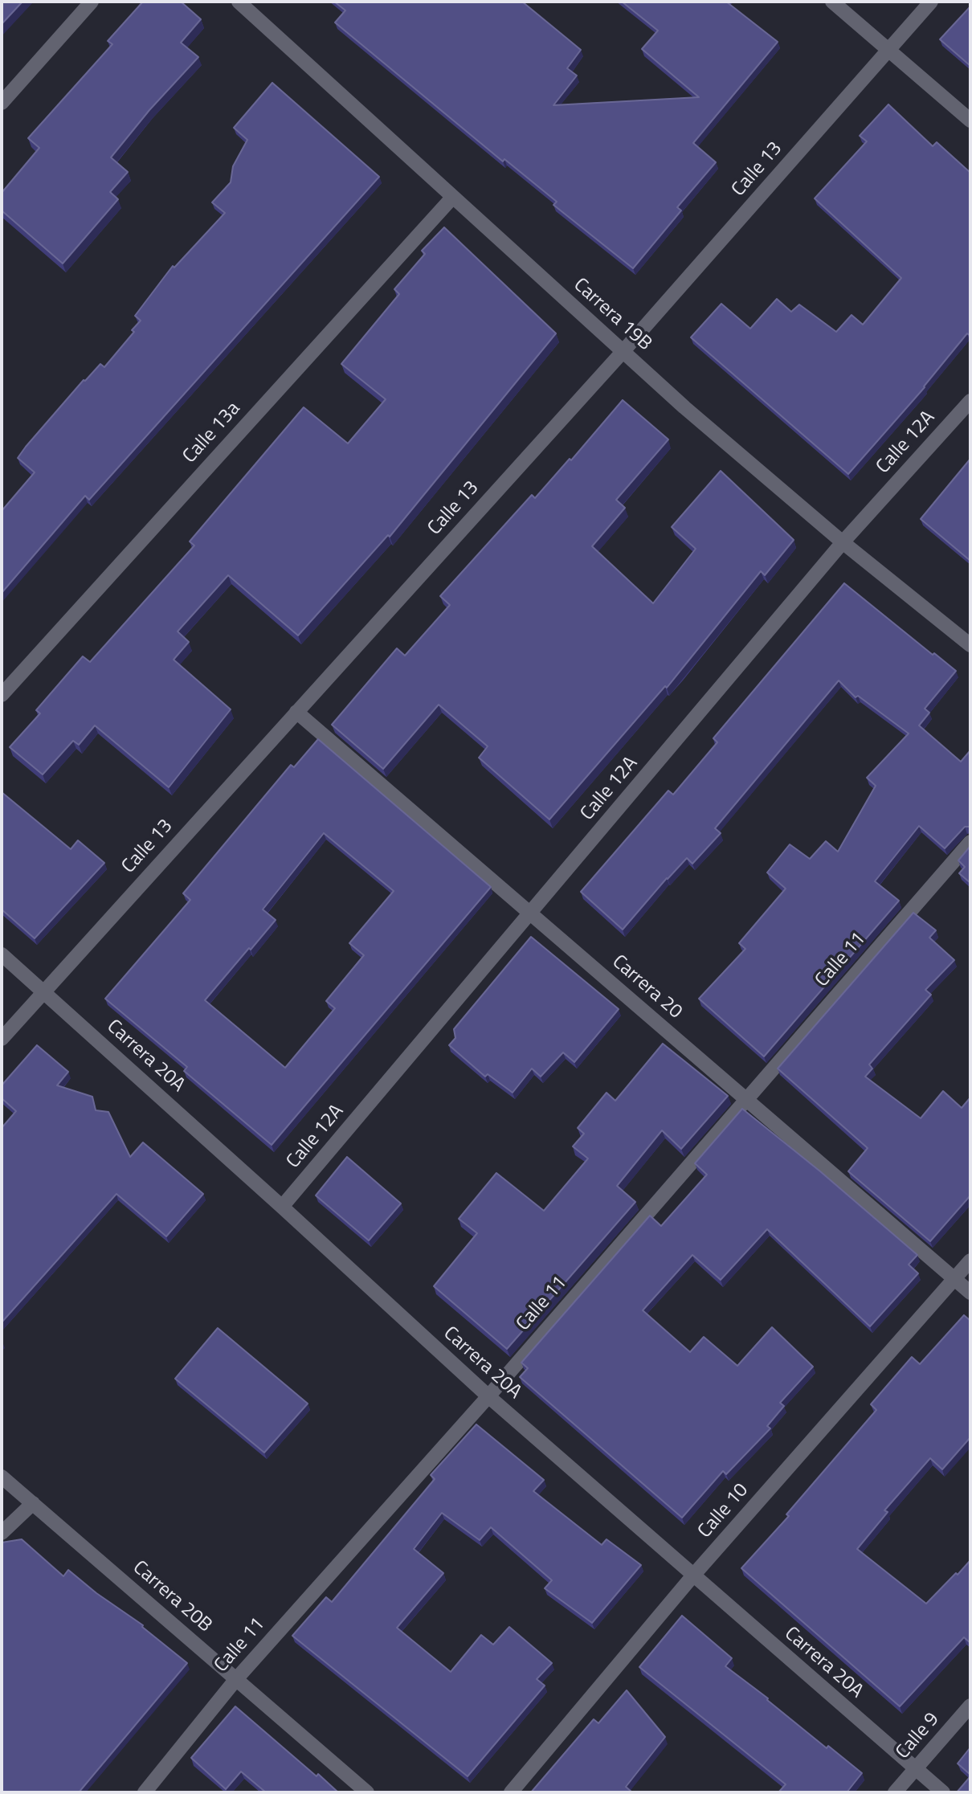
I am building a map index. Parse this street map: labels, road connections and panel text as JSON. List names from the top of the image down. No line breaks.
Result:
{"streets":{"street":["Calle 13","Carrera 19B","Calle 13a","Calle 12A","Calle 11","Carrera 20","Carrera 20A","Calle 10","Carrera 20B","Calle 9"]},"crossings":[["Calle 13","Carrera 19B"],["Calle 13","Carrera 20"],["Calle 13","Carrera 20A"],["Carrera 19B","Calle 13a"],["Carrera 19B","Calle 12A"],["Calle 12A","Carrera 20"],["Calle 12A","Carrera 20A"],["Calle 11","Carrera 20"],["Calle 11","Carrera 20A"],["Calle 11","Carrera 20B"],["Carrera 20","Calle 10"],["Carrera 20A","Calle 10"],["Carrera 20A","Calle 9"]]}
